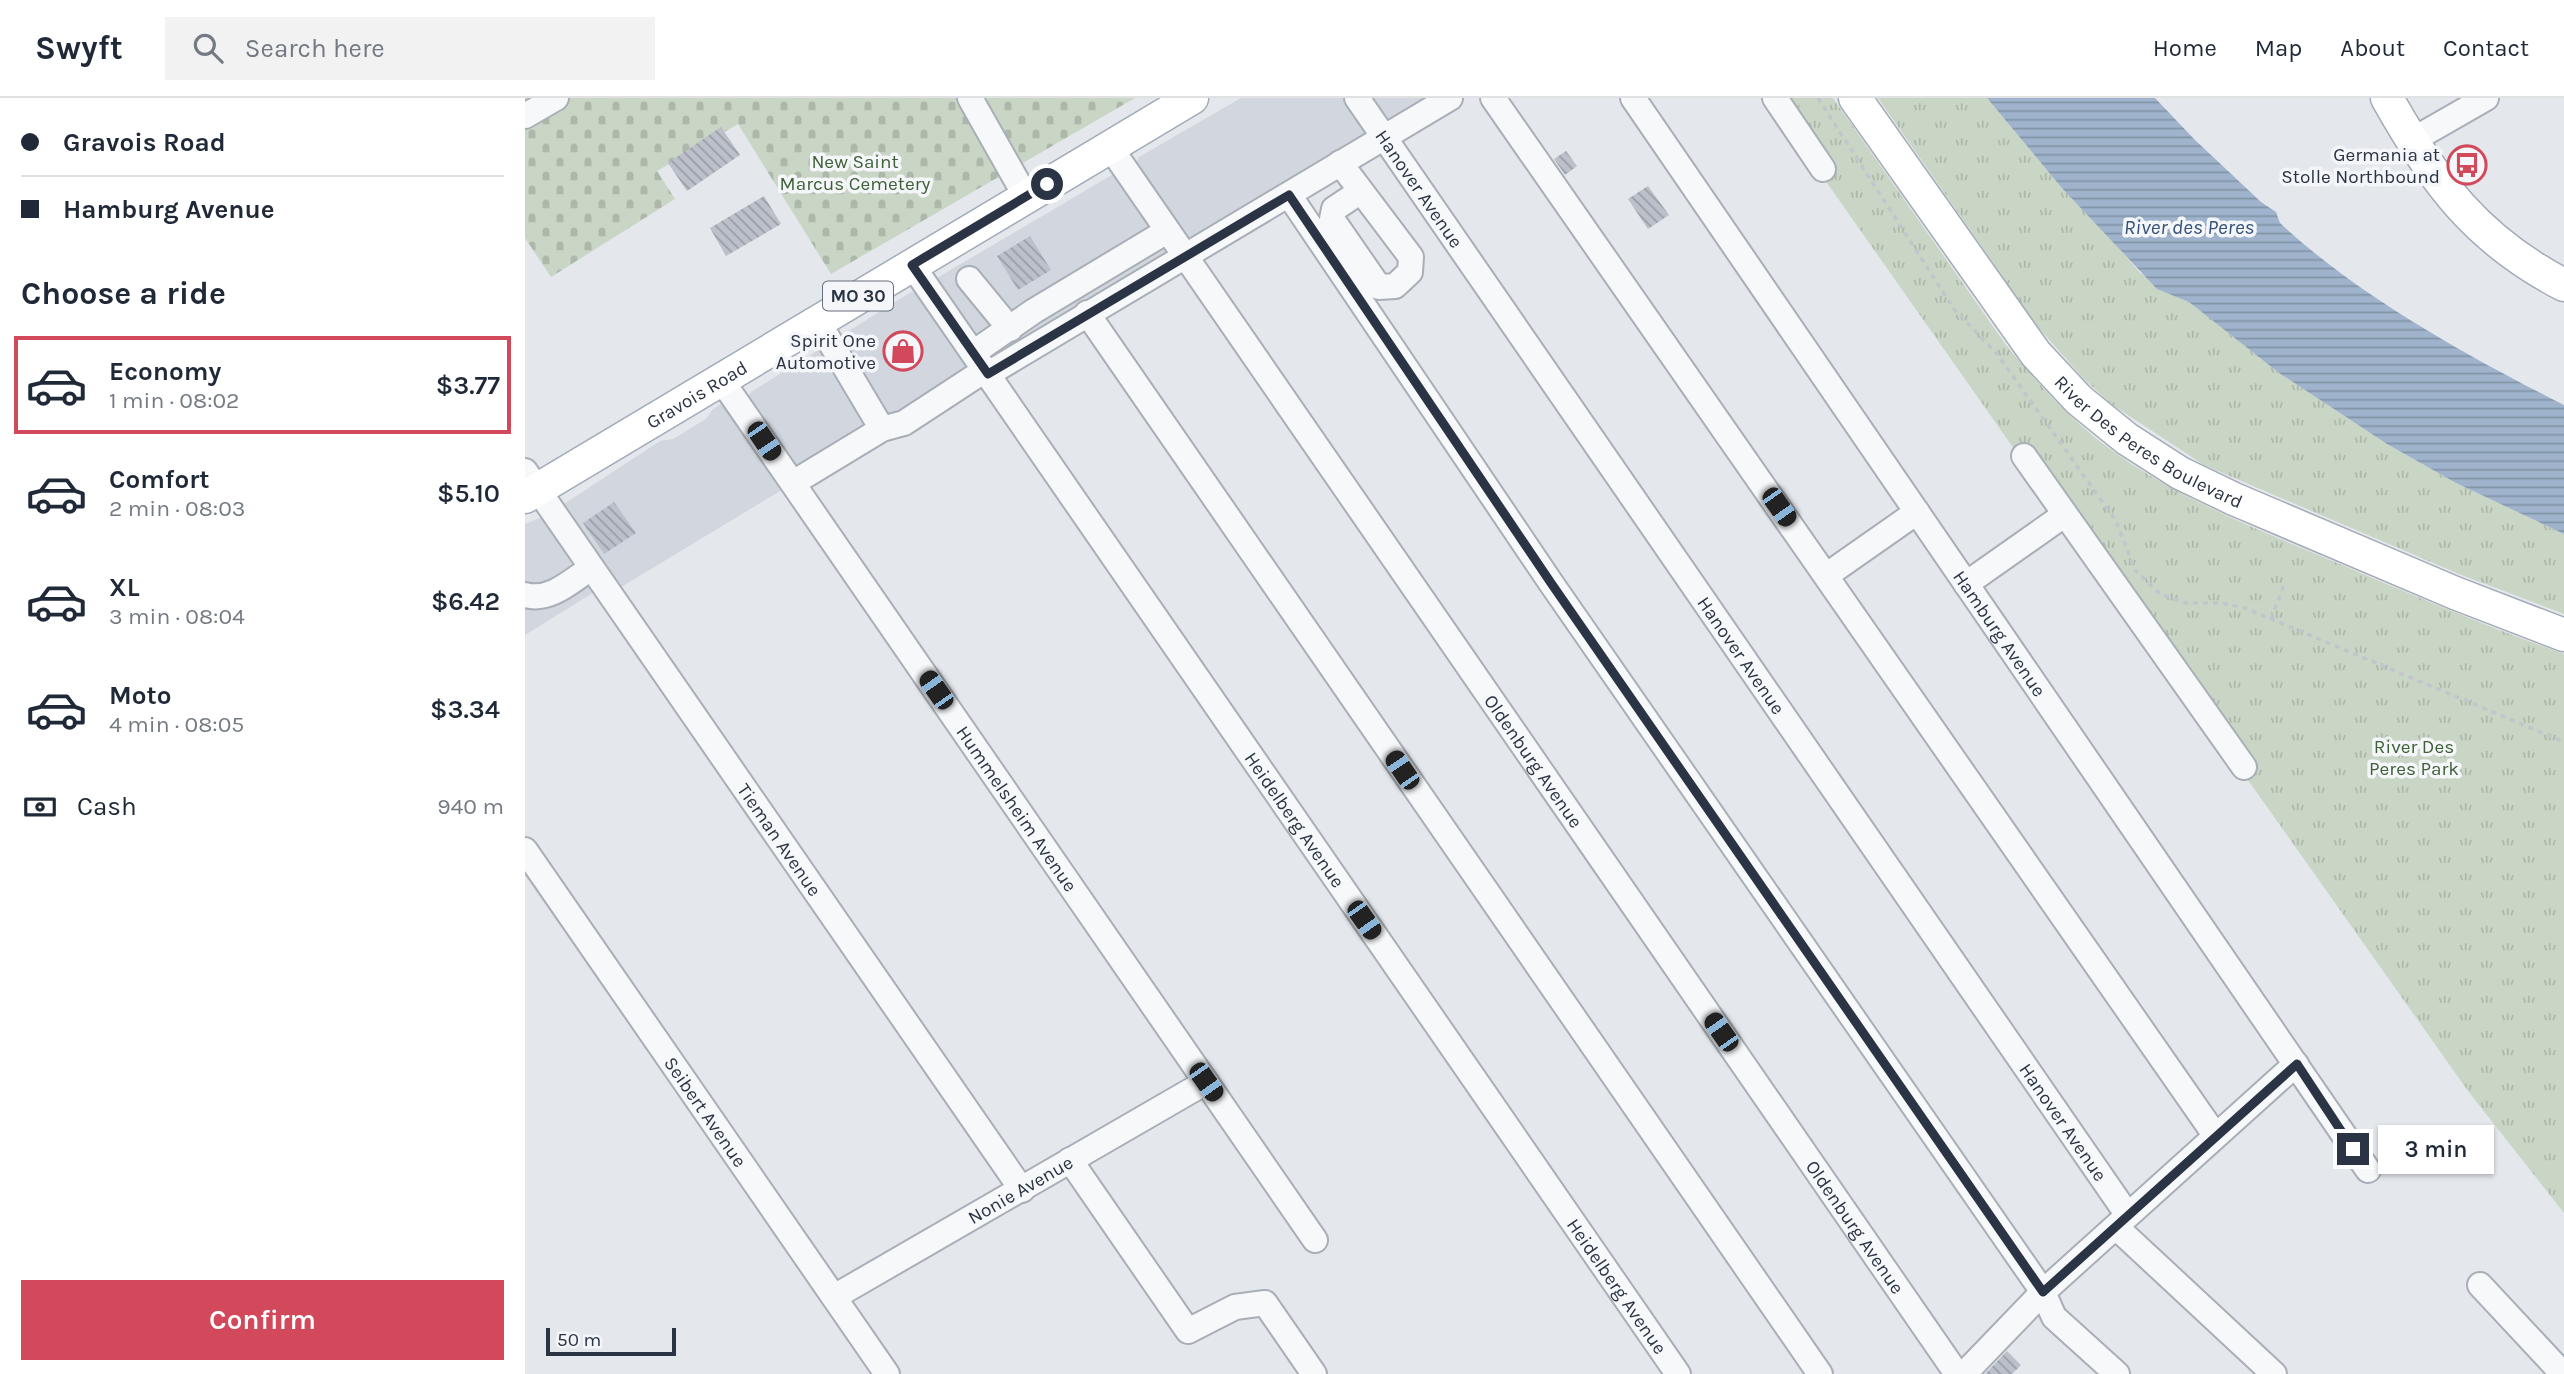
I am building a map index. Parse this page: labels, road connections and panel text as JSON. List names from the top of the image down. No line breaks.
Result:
{"streets":{"main road":["MO 30","Gravois Road","River Des Peres Boulevard"],"street":["Hanover Avenue","Hamburg Avenue","Oldenburg Avenue","Hummelsheim Avenue","Heidelberg Avenue","Tieman Avenue","Seibert Avenue","Nonie Avenue"]},"crossings":[["Gravois Road","Oldenburg Avenue"],["Gravois Road","Hummelsheim Avenue"],["Gravois Road","Heidelberg Avenue"],["Gravois Road","Tieman Avenue"],["Hummelsheim Avenue","Nonie Avenue"],["Tieman Avenue","Nonie Avenue"],["Seibert Avenue","Nonie Avenue"]],"water":["River des Peres"],"parks":["New Saint Marcus Cemetery","River Des Peres Park"],"places":{"bus stop":["Germania at Stolle Northbound"],"shop":["Spirit One Automotive"]},"scale_bar":"50 m","page":{"header":"Swyft","search":"Search here","nav":["Home","Map","About","Contact"],"banner":["Gravois Road","Hamburg Avenue"],"heading":"Choose a ride","list":[{"name":"Economy","note":"1 min · 08:02","value":"$3.77"},{"name":"Comfort","note":"2 min · 08:03","value":"$5.10"},{"name":"XL","note":"3 min · 08:04","value":"$6.42"},{"name":"Moto","note":"4 min · 08:05","value":"$3.34"}],"pay":["Cash","940 m"],"bubble":"3 min","buttons":"Confirm","scale":"50 m"}}
